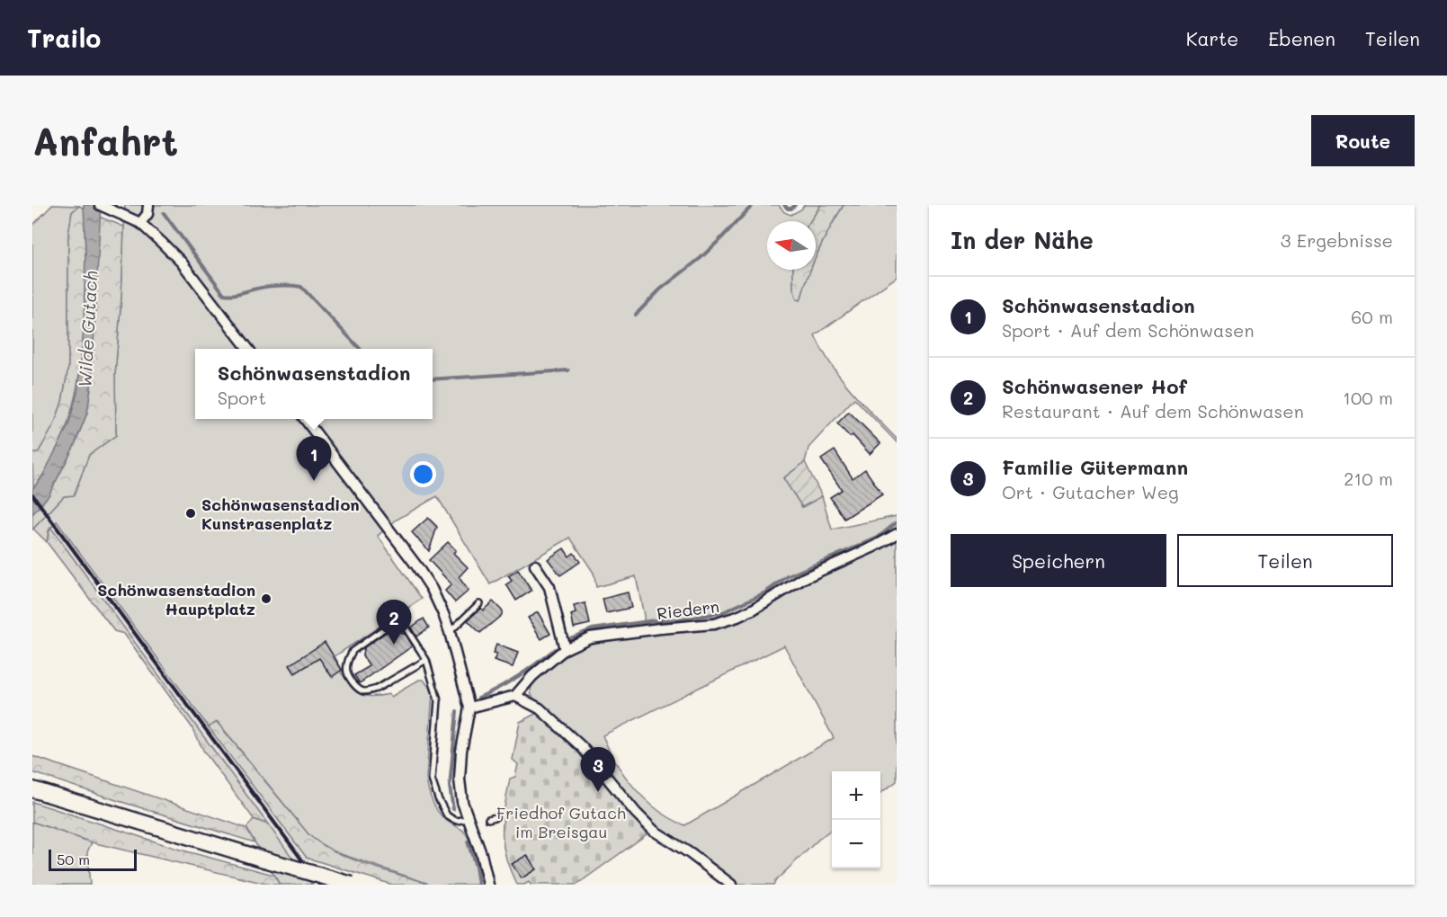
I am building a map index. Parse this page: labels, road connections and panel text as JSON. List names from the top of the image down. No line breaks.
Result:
{"streets":{"street":["Riedern"]},"water":["Wilde Gutach"],"parks":["Friedhof Gutach im Breisgau"],"places":["Schönwasenstadion Kunstrasenplatz","Schönwasenstadion Hauptplatz"],"scale_bar":"50 m","north":"left","page":{"header":"Trailo","nav":["Karte","Ebenen","Teilen"],"buttons":["Route",["Speichern","Teilen"]],"title":"Anfahrt","heading":["In der Nähe","3 Ergebnisse"],"list":[{"mark":"1","name":"Schönwasenstadion","note":"Sport · Auf dem Schönwasen","value":"60 m"},{"mark":"2","name":"Schönwasener Hof","note":"Restaurant · Auf dem Schönwasen","value":"100 m"},{"mark":"3","name":"Familie Gütermann","note":"Ort · Gutacher Weg","value":"210 m"}],"popup":["Schönwasenstadion","Sport"],"pins":["1","2","3"],"map_buttons":["+","−"],"scale":"50 m"}}
